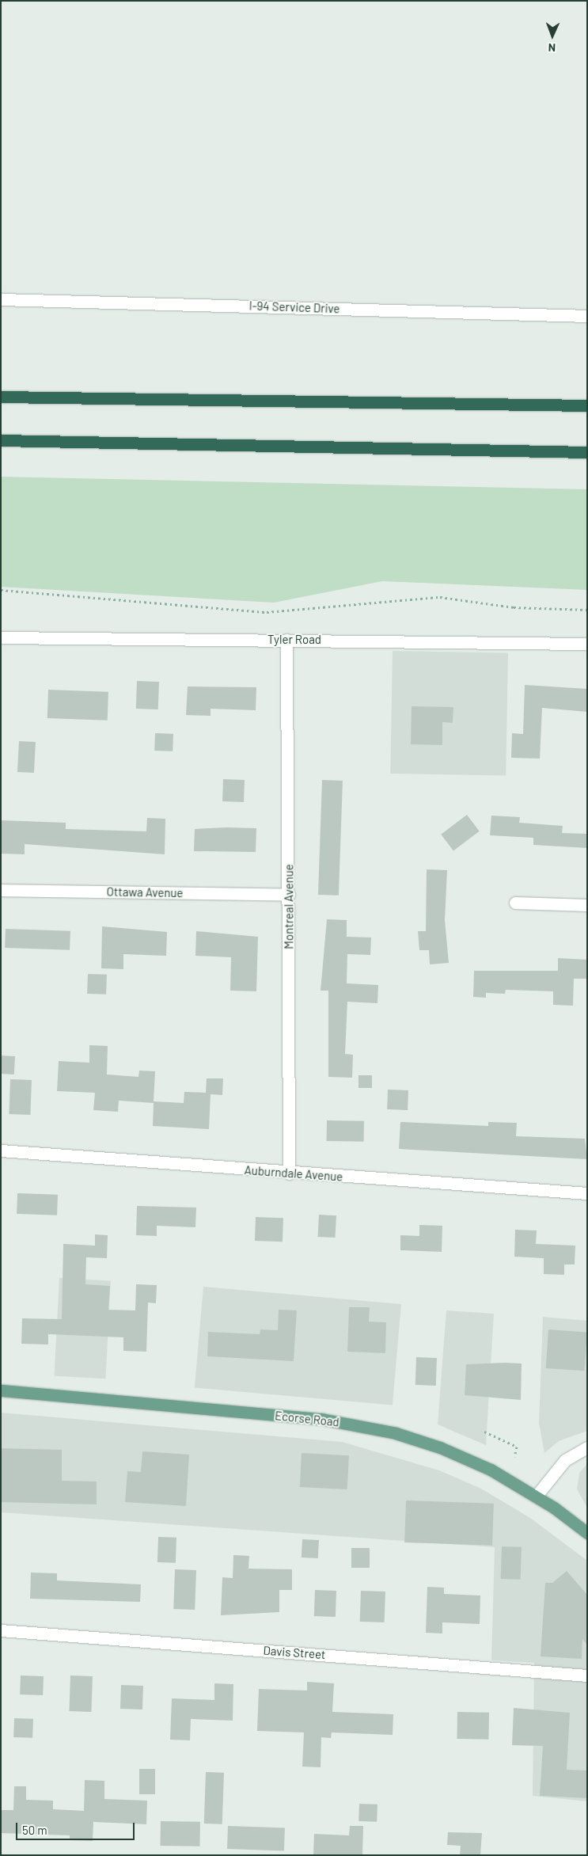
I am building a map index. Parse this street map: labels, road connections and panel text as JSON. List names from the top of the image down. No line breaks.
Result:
{"streets":{"main road":["Ecorse Road"],"street":["I-94 Service Drive","Tyler Road","Ottawa Avenue","Montreal Avenue","Auburndale Avenue","Davis Street"]},"crossings":[["Tyler Road","Montreal Avenue"],["Ottawa Avenue","Montreal Avenue"],["Montreal Avenue","Auburndale Avenue"]],"scale_bar":"50 m","north":"bottom"}
